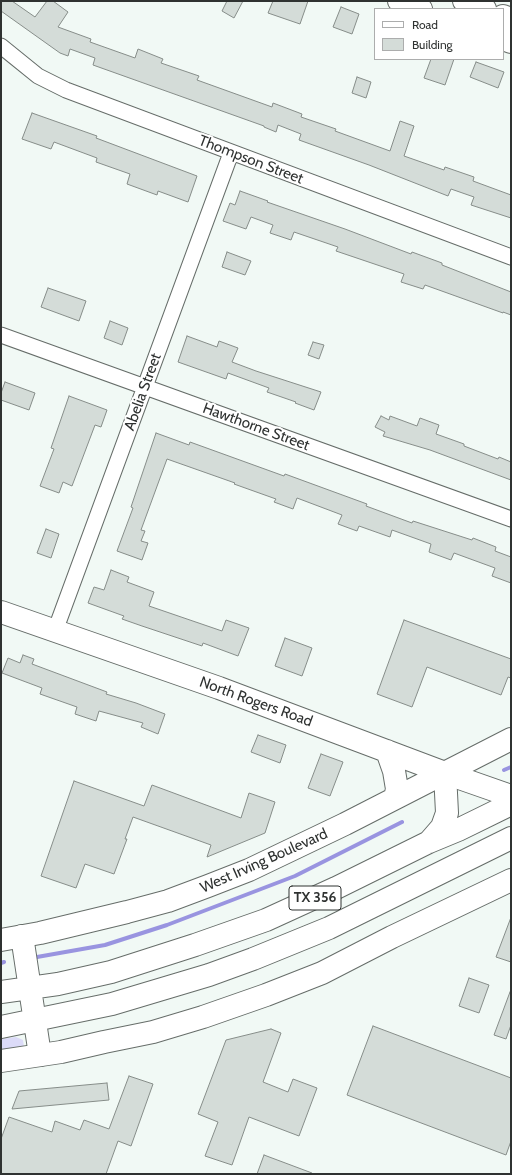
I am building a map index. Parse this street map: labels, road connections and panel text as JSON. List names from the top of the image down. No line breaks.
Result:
{"streets":{"street":["Thompson Street","Abelia Street","Hawthorne Street","North Rogers Road","West Irving Boulevard","TX 356"]},"crossings":[["Thompson Street","Abelia Street"],["Abelia Street","Hawthorne Street"],["Abelia Street","North Rogers Road"],["North Rogers Road","West Irving Boulevard"]],"legend":["Road","Building"]}
